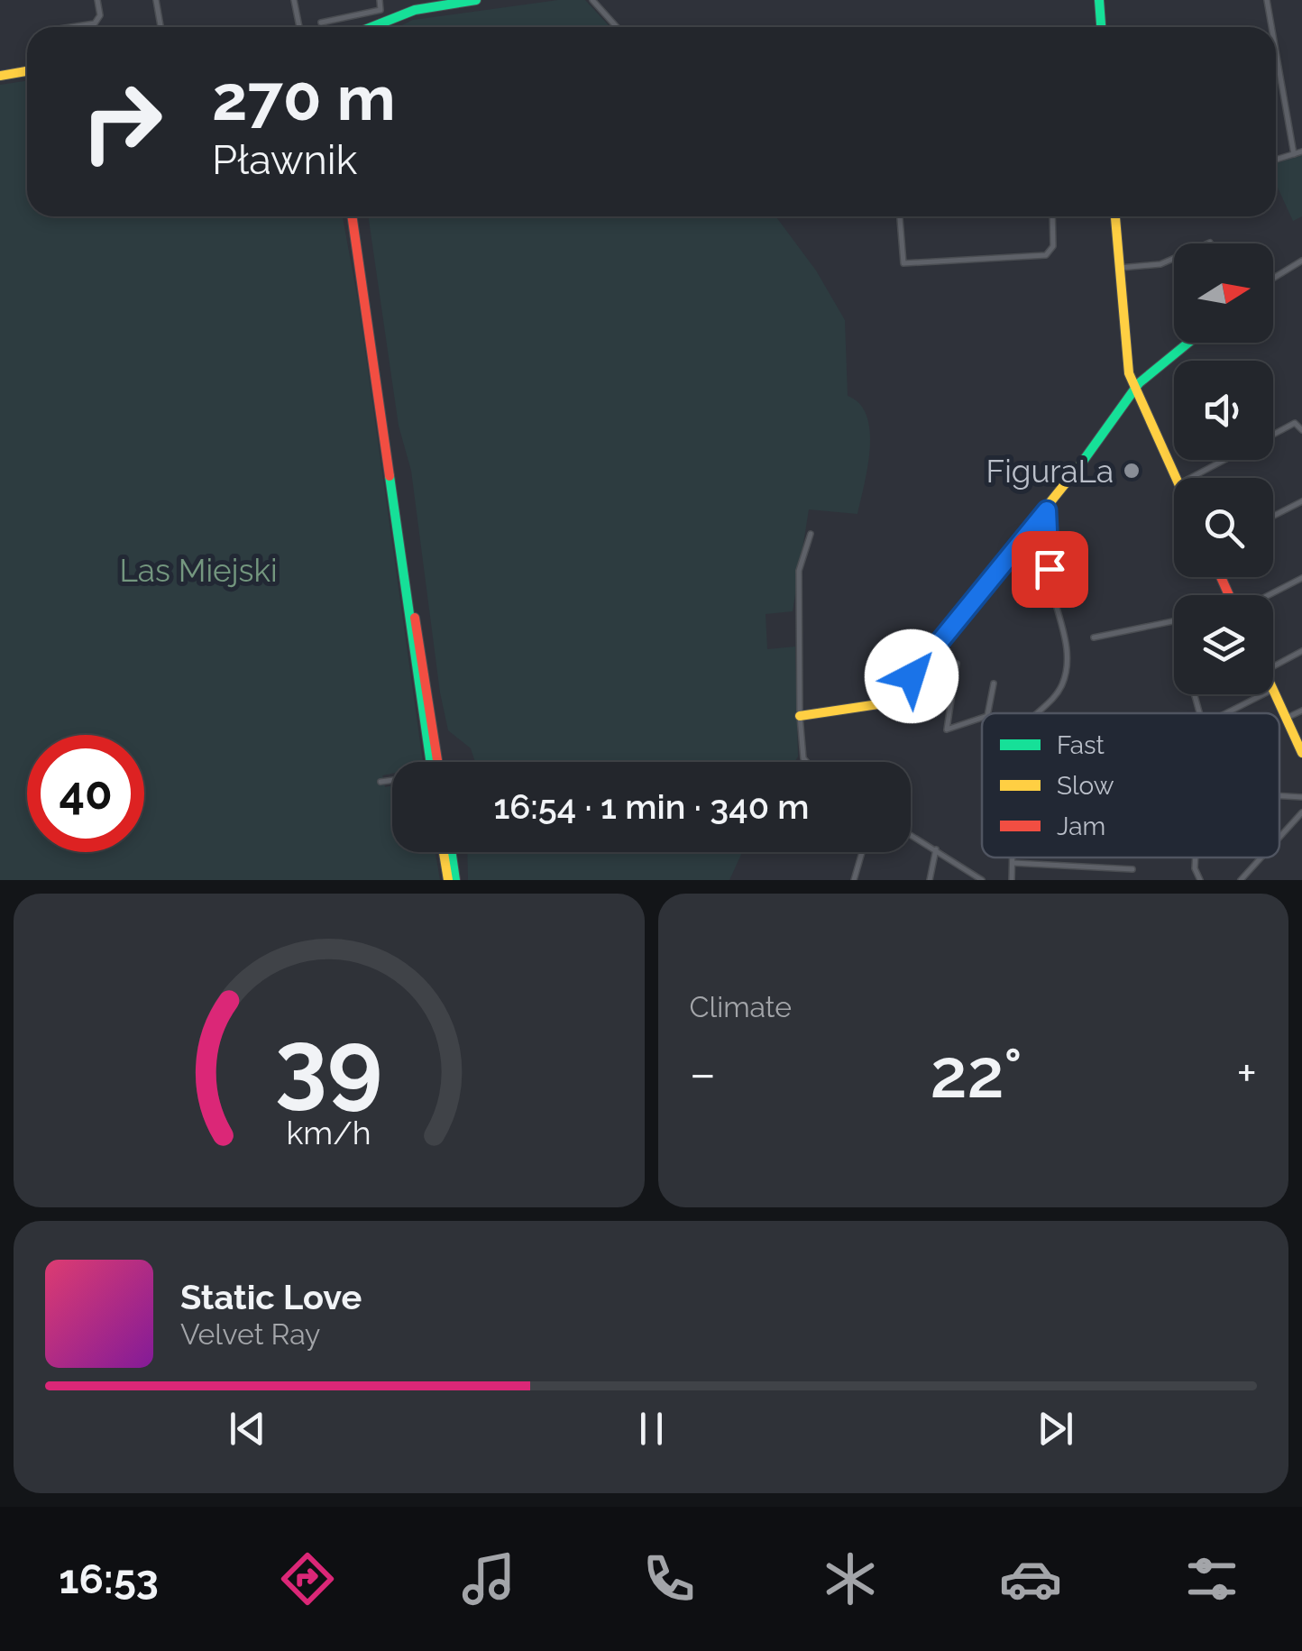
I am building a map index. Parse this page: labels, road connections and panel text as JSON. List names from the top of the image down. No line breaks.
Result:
{"parks":["Las Miejski"],"places":["FiguraLa"],"legend":["Fast","Slow","Jam"],"north":"right","page":{"turn":["270 m","Pławnik"],"limit":"40","trip":"16:54 · 1 min · 340 m","tile":"Climate","heat":["−","22°","+"],"song":["Static Love","Velvet Ray"],"tabs":"16:53","gauge":["39","km/h"]}}
